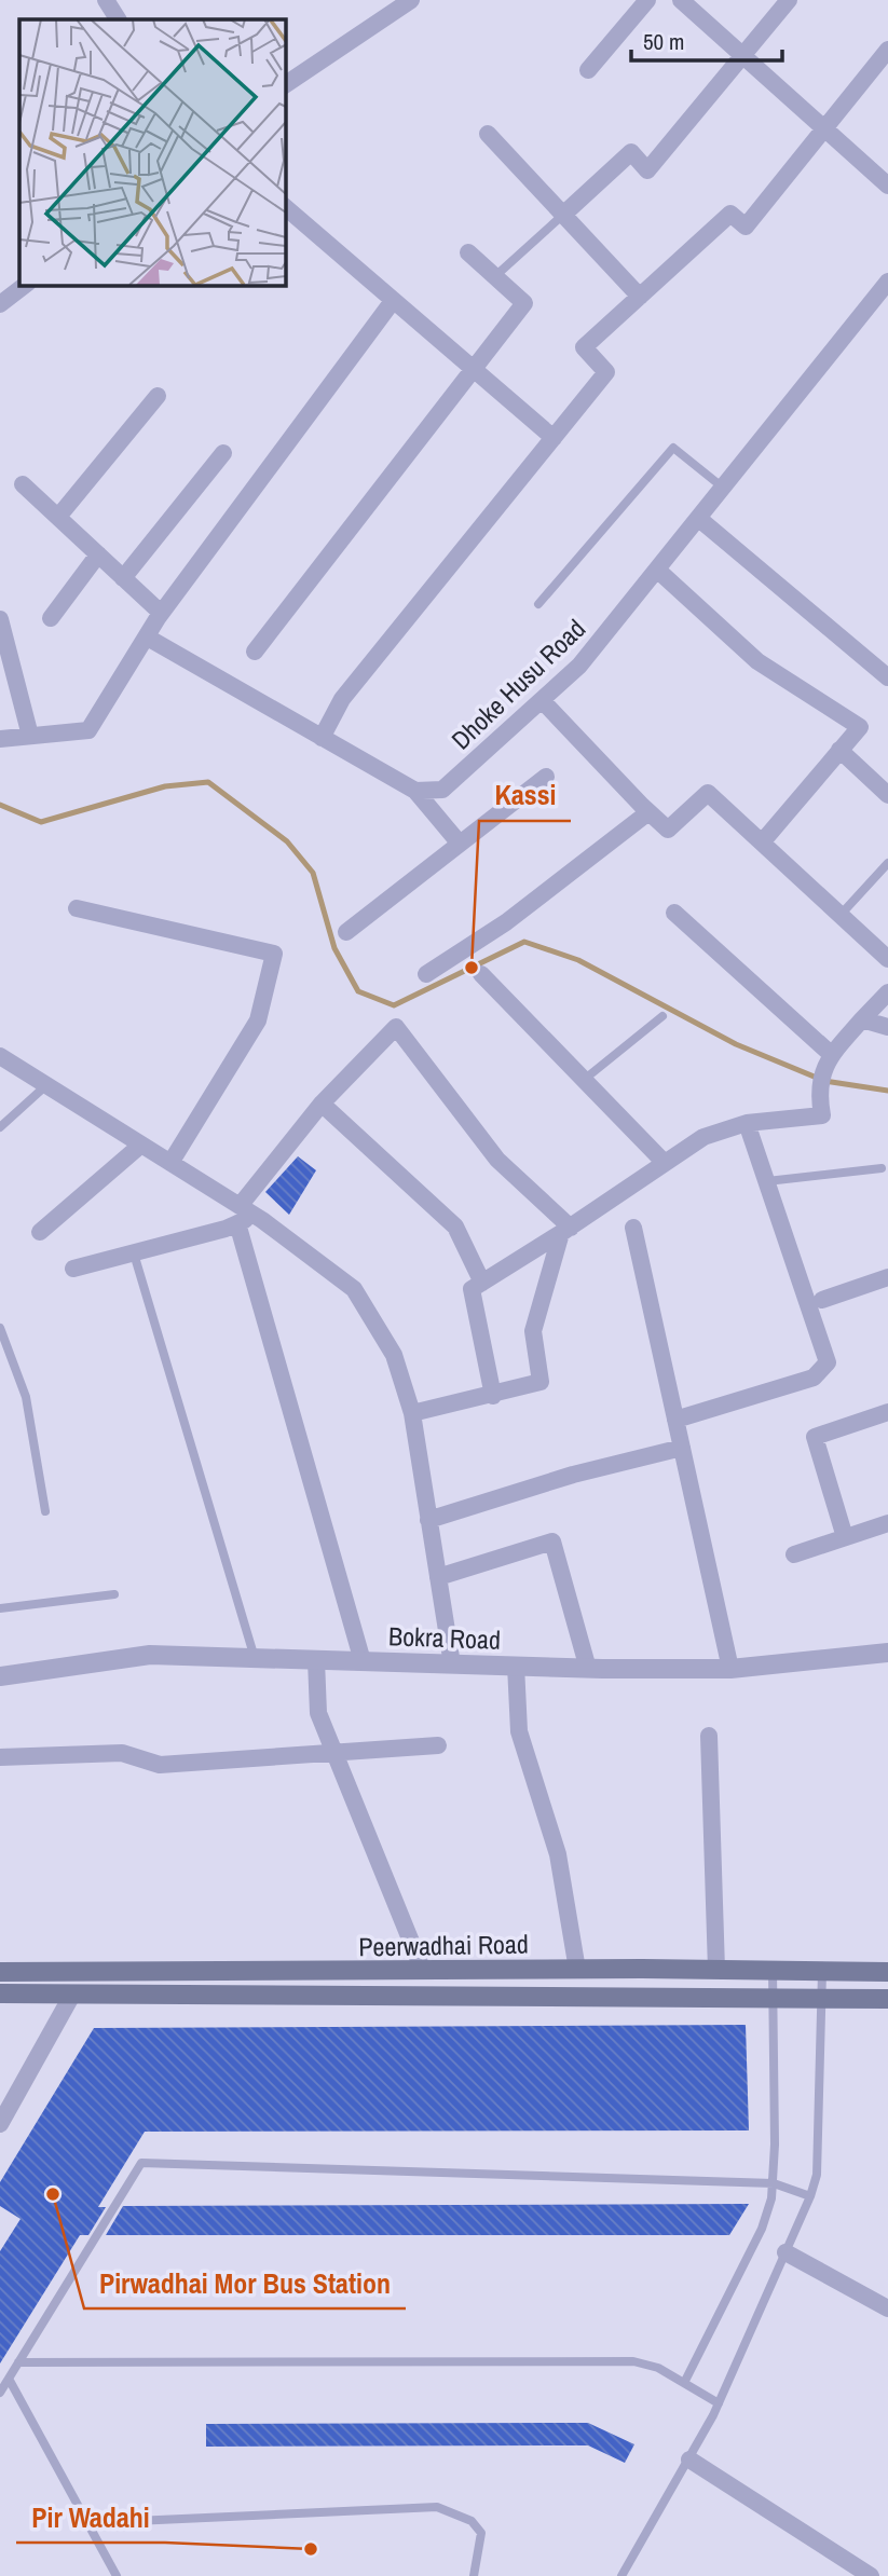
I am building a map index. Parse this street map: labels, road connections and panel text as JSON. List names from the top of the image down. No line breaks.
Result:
{"streets":{"main road":["Peerwadhai Road"],"street":["Dhoke Husu Road","Bokra Road"]},"places":["Kassi","Pirwadhai Mor Bus Station","Pir Wadahi"],"scale_bar":"50 m"}
